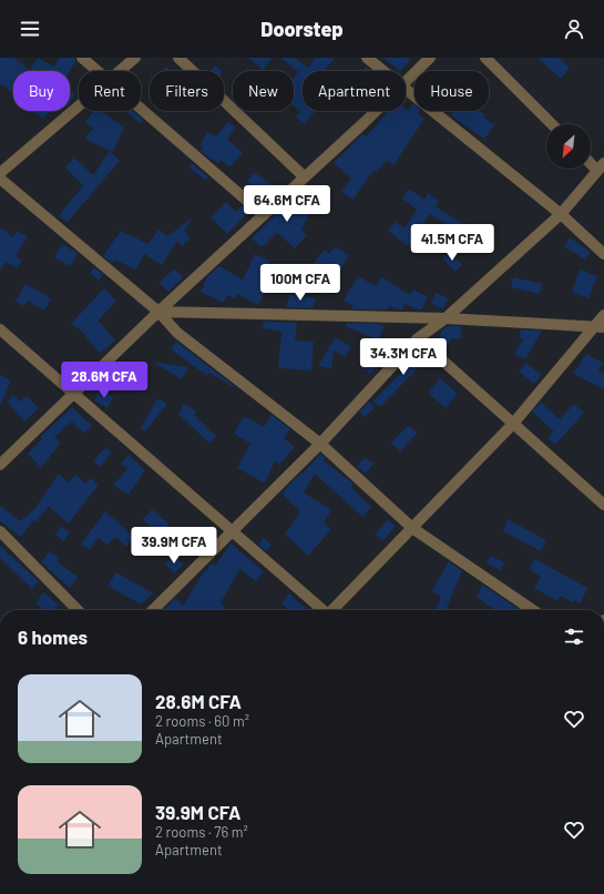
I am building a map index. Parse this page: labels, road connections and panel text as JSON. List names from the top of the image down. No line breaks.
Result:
{"north":"bottom left","page":{"header":"Doorstep","chip":["Buy","Rent","Filters","New","Apartment","House"],"price":["64.6M CFA","41.5M CFA","100M CFA","34.3M CFA","28.6M CFA","39.9M CFA"],"heading":"6 homes","list":[{"name":"28.6M CFA","note":"2 rooms · 60 m² · Apartment"},{"name":"39.9M CFA","note":"2 rooms · 76 m² · Apartment"}]}}
